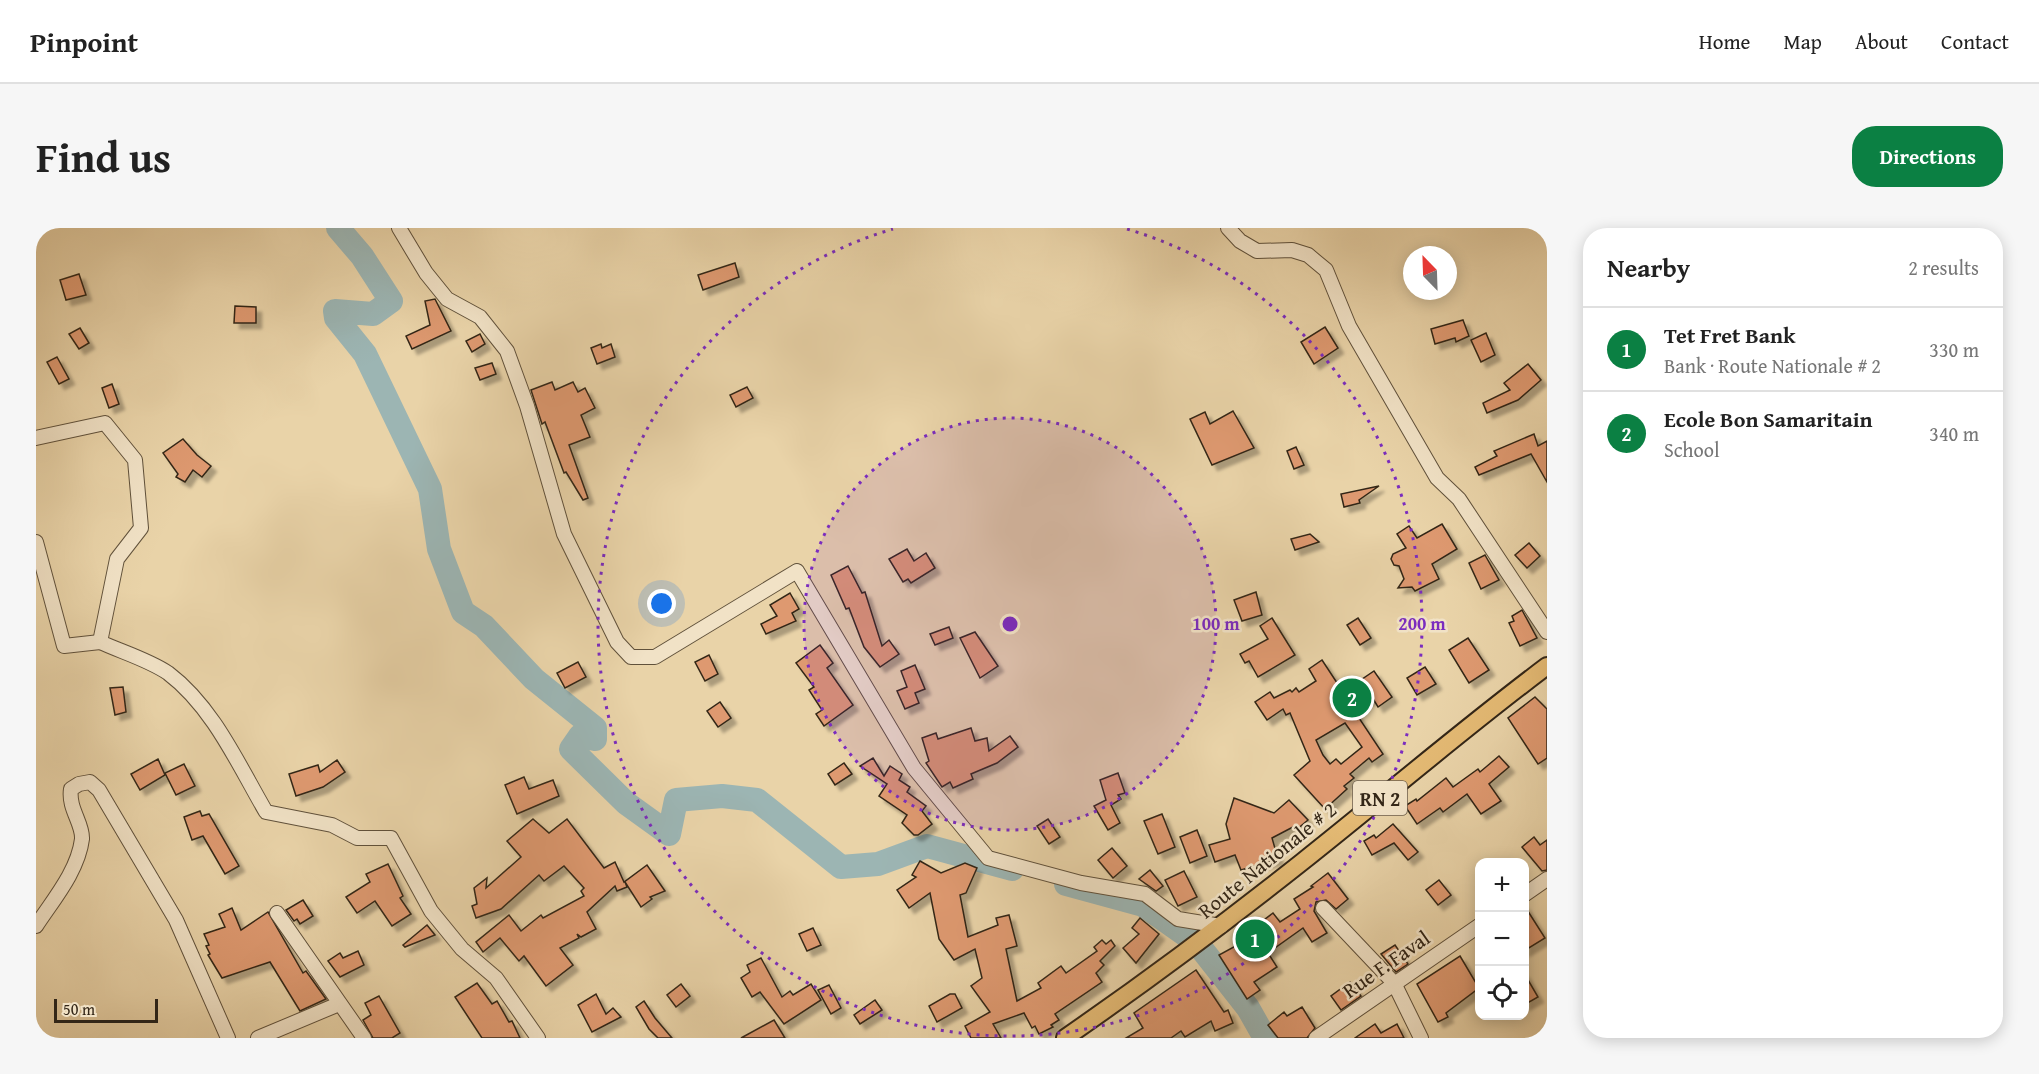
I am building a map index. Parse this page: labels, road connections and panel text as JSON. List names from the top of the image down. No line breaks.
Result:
{"streets":{"main road":["RN 2","Route Nationale # 2"],"street":["Rue F. Faval"]},"scale_bar":"50 m","north":"top left","page":{"header":"Pinpoint","nav":["Home","Map","About","Contact"],"title":"Find us","buttons":"Directions","heading":["Nearby","2 results"],"list":[{"mark":"1","name":"Tet Fret Bank","note":"Bank · Route Nationale # 2","value":"330 m"},{"mark":"2","name":"Ecole Bon Samaritain","note":"School","value":"340 m"}],"pins":["2","1"],"map_buttons":["+","−"],"scale":"50 m"},"rings":["100 m","200 m"]}
